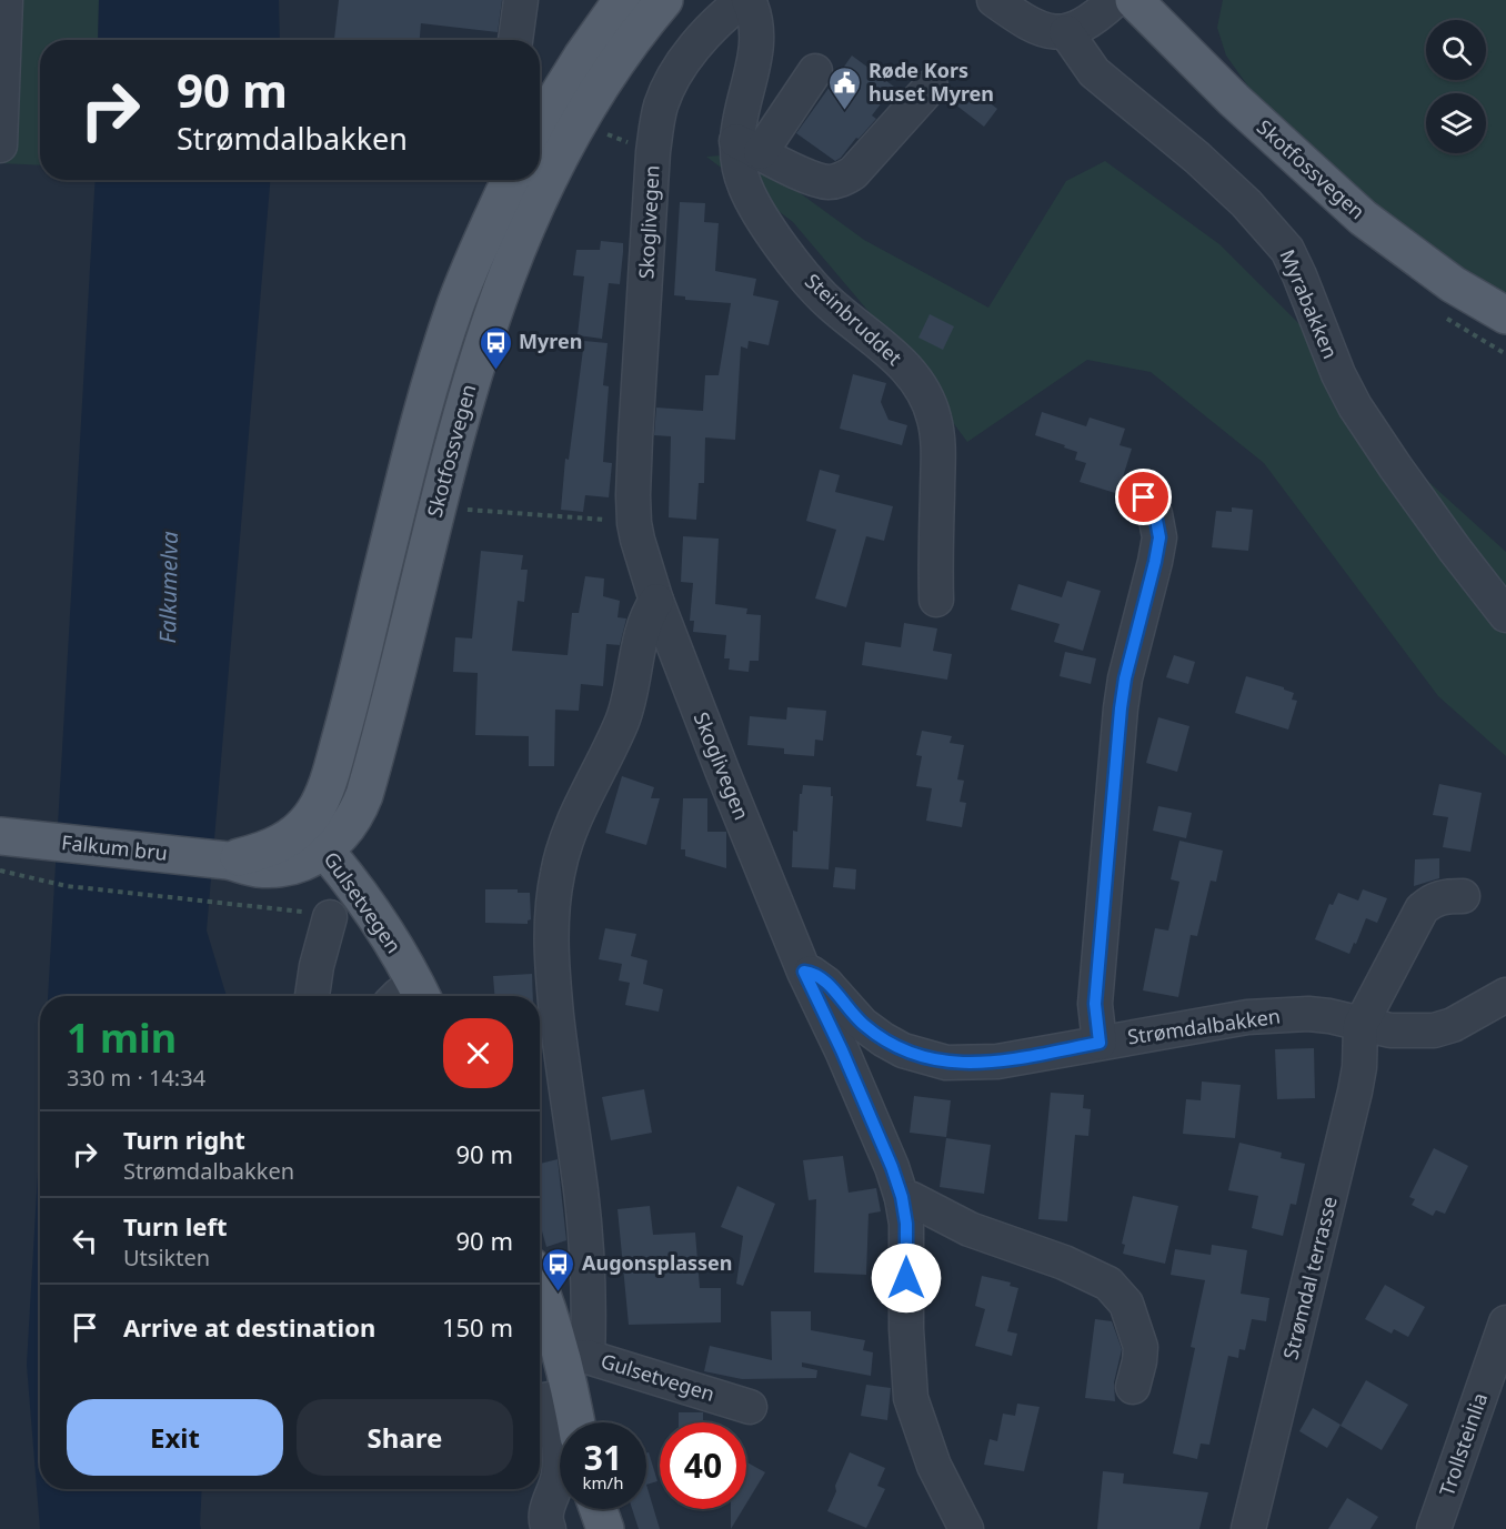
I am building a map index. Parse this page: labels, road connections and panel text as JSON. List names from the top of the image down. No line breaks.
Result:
{"streets":{"main road":["Skotfossvegen","Falkum bru","Gulsetvegen"],"street":["Skoglivegen","Myrabakken","Steinbruddet","Strømdalbakken","Strømdal terrasse","Trollsteinlia"]},"crossings":[["Skotfossvegen","Falkum bru"],["Skotfossvegen","Gulsetvegen"],["Skoglivegen","Strømdalbakken"],["Falkum bru","Gulsetvegen"],["Strømdalbakken","Strømdal terrasse"]],"water":["Falkumelva"],"places":{"public building":["Røde Kors huset Myren"],"bus stop":["Myren","Augonsplassen"]},"page":{"turn":["90 m","Strømdalbakken"],"heading":["1 min","330 m · 14:34"],"list":[{"name":"Turn right","note":"Strømdalbakken","value":"90 m"},{"name":"Turn left","note":"Utsikten","value":"90 m"},{"name":"Arrive at destination","value":"150 m"}],"buttons":["Exit","Share"],"speed":"31 km/h","limit":"40"}}
